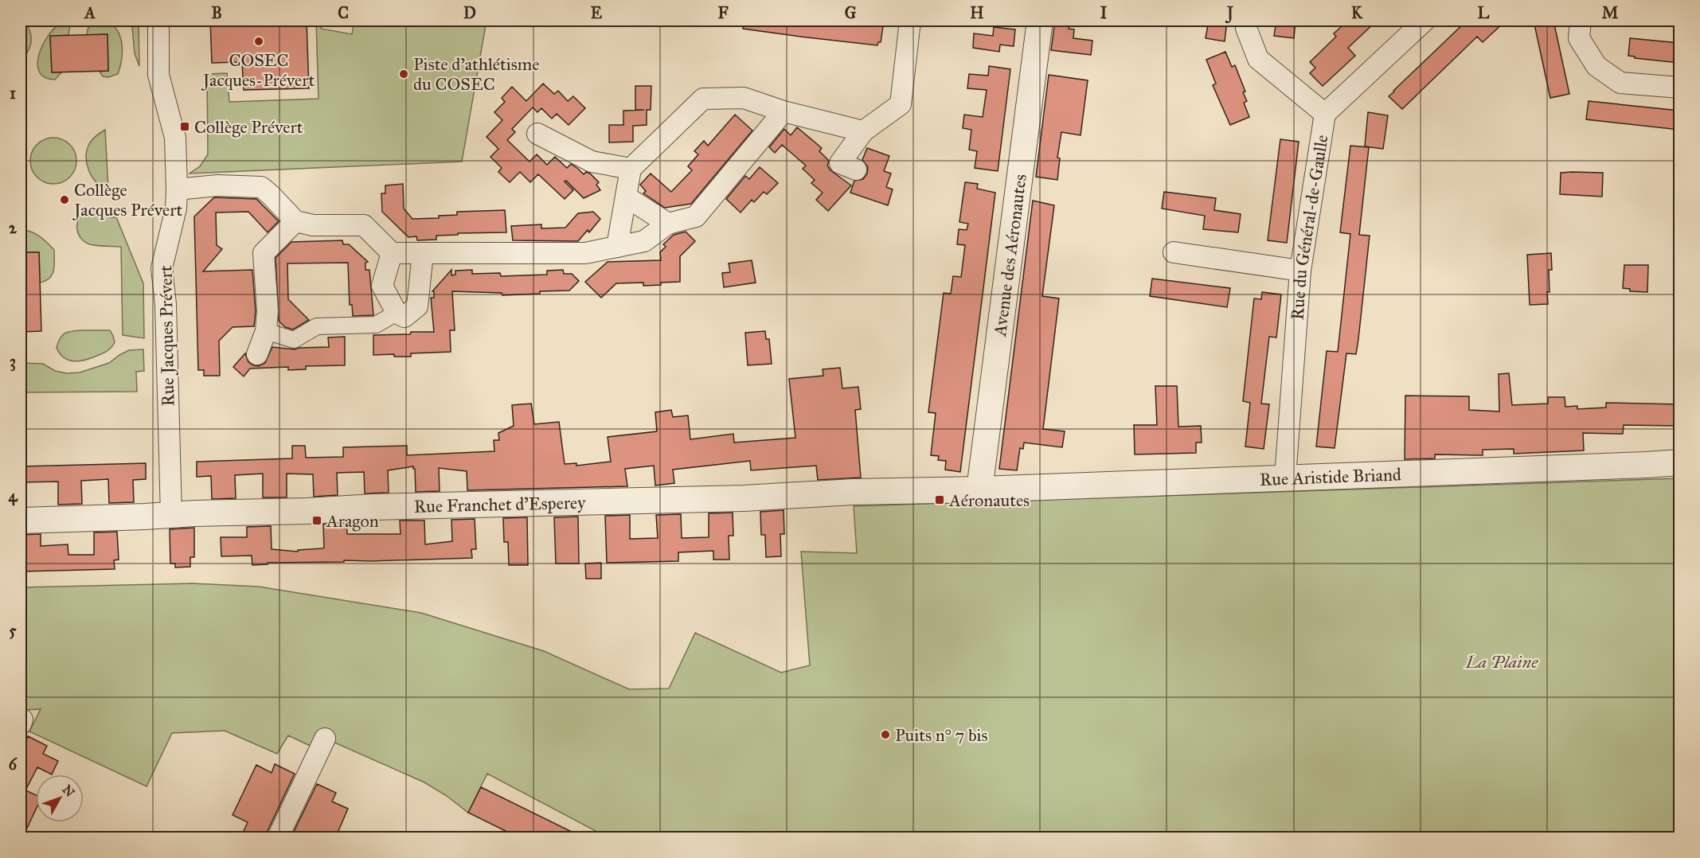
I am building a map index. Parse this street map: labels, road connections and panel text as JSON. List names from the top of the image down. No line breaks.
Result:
{"streets":{"street":["Rue du Général-de-Gaulle","Avenue des Aéronautes","Rue Jacques Prévert","Rue Aristide Briand","Rue Franchet d'Esperey"]},"crossings":[["Rue du Général-de-Gaulle","Rue Aristide Briand"],["Avenue des Aéronautes","Rue Aristide Briand"],["Avenue des Aéronautes","Rue Franchet d'Esperey"],["Rue Jacques Prévert","Rue Franchet d'Esperey"],["Rue Aristide Briand","Rue Franchet d'Esperey"]],"parks":["La Plaine"],"places":{"other":["COSEC Jacques-Prévert","Piste d'athlétisme du COSEC","Collège Jacques Prévert","Puits n° 7 bis"],"transit":["Collège Prévert","Aéronautes","Aragon"]},"north":"top right","grid":{"columns":["A","B","C","D","E","F","G","H","I","J","K","L","M"],"rows":["1","2","3","4","5","6"]}}
